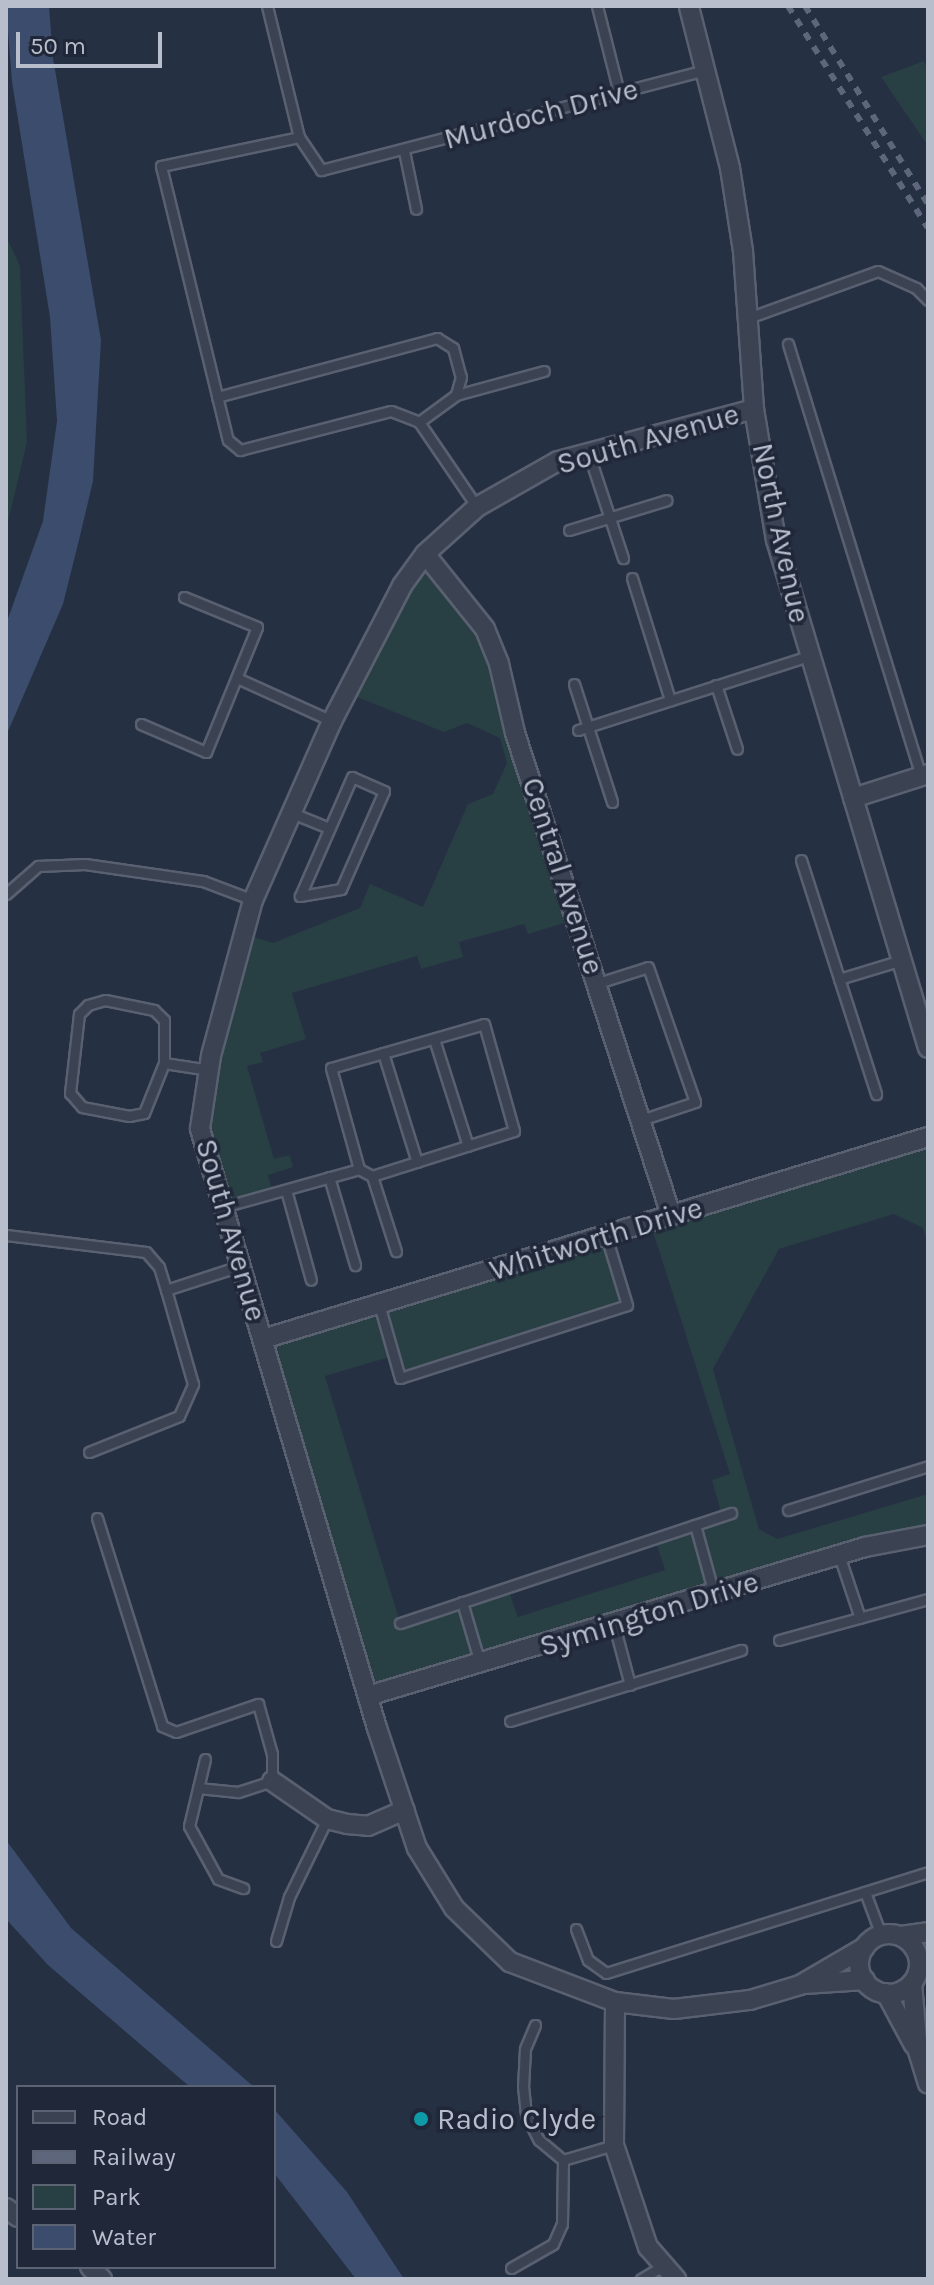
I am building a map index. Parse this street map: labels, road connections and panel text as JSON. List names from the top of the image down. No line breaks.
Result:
{"streets":{"street":["South Avenue","North Avenue","Central Avenue","Whitworth Drive","Symington Drive"],"lane":["Murdoch Drive"]},"crossings":[["Murdoch Drive","North Avenue"],["South Avenue","North Avenue"],["South Avenue","Central Avenue"],["South Avenue","Whitworth Drive"],["South Avenue","Symington Drive"],["Central Avenue","Whitworth Drive"]],"places":["Radio Clyde"],"legend":["Road","Railway","Park","Water"],"scale_bar":"50 m"}
